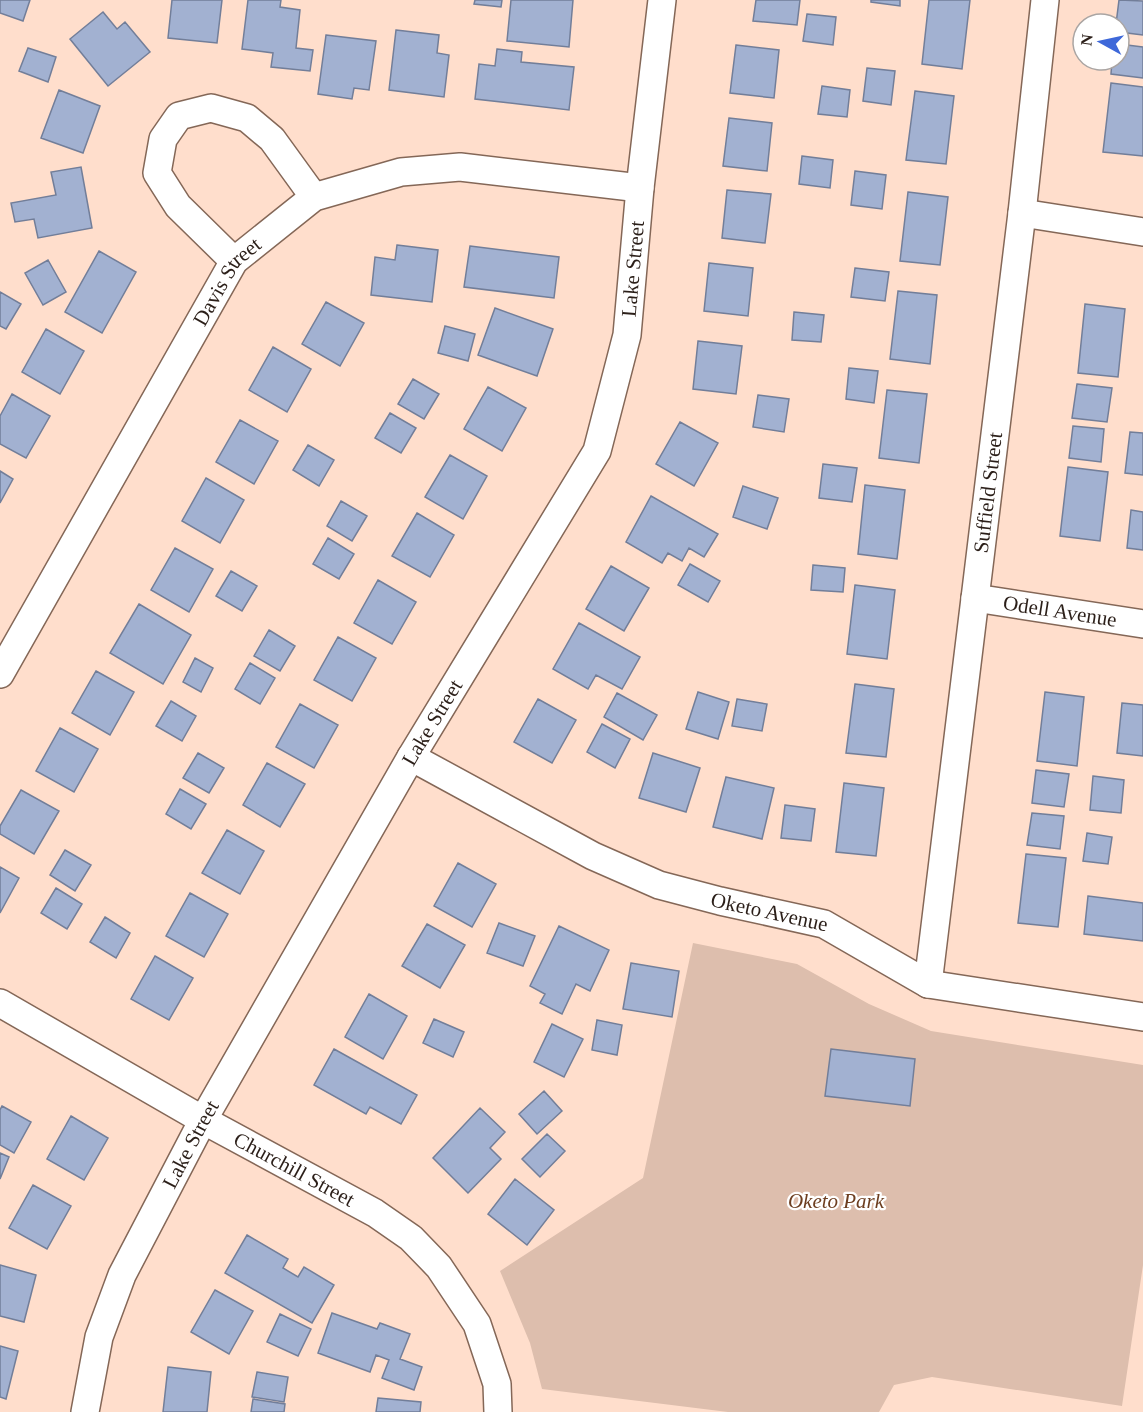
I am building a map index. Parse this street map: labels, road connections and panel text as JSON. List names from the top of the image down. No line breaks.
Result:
{"streets":{"street":["Lake Street","Davis Street","Suffield Street","Odell Avenue","Oketo Avenue","Churchill Street"]},"crossings":[["Lake Street","Davis Street"],["Lake Street","Oketo Avenue"],["Lake Street","Churchill Street"],["Suffield Street","Odell Avenue"],["Suffield Street","Oketo Avenue"]],"parks":["Oketo Park"],"north":"left"}
